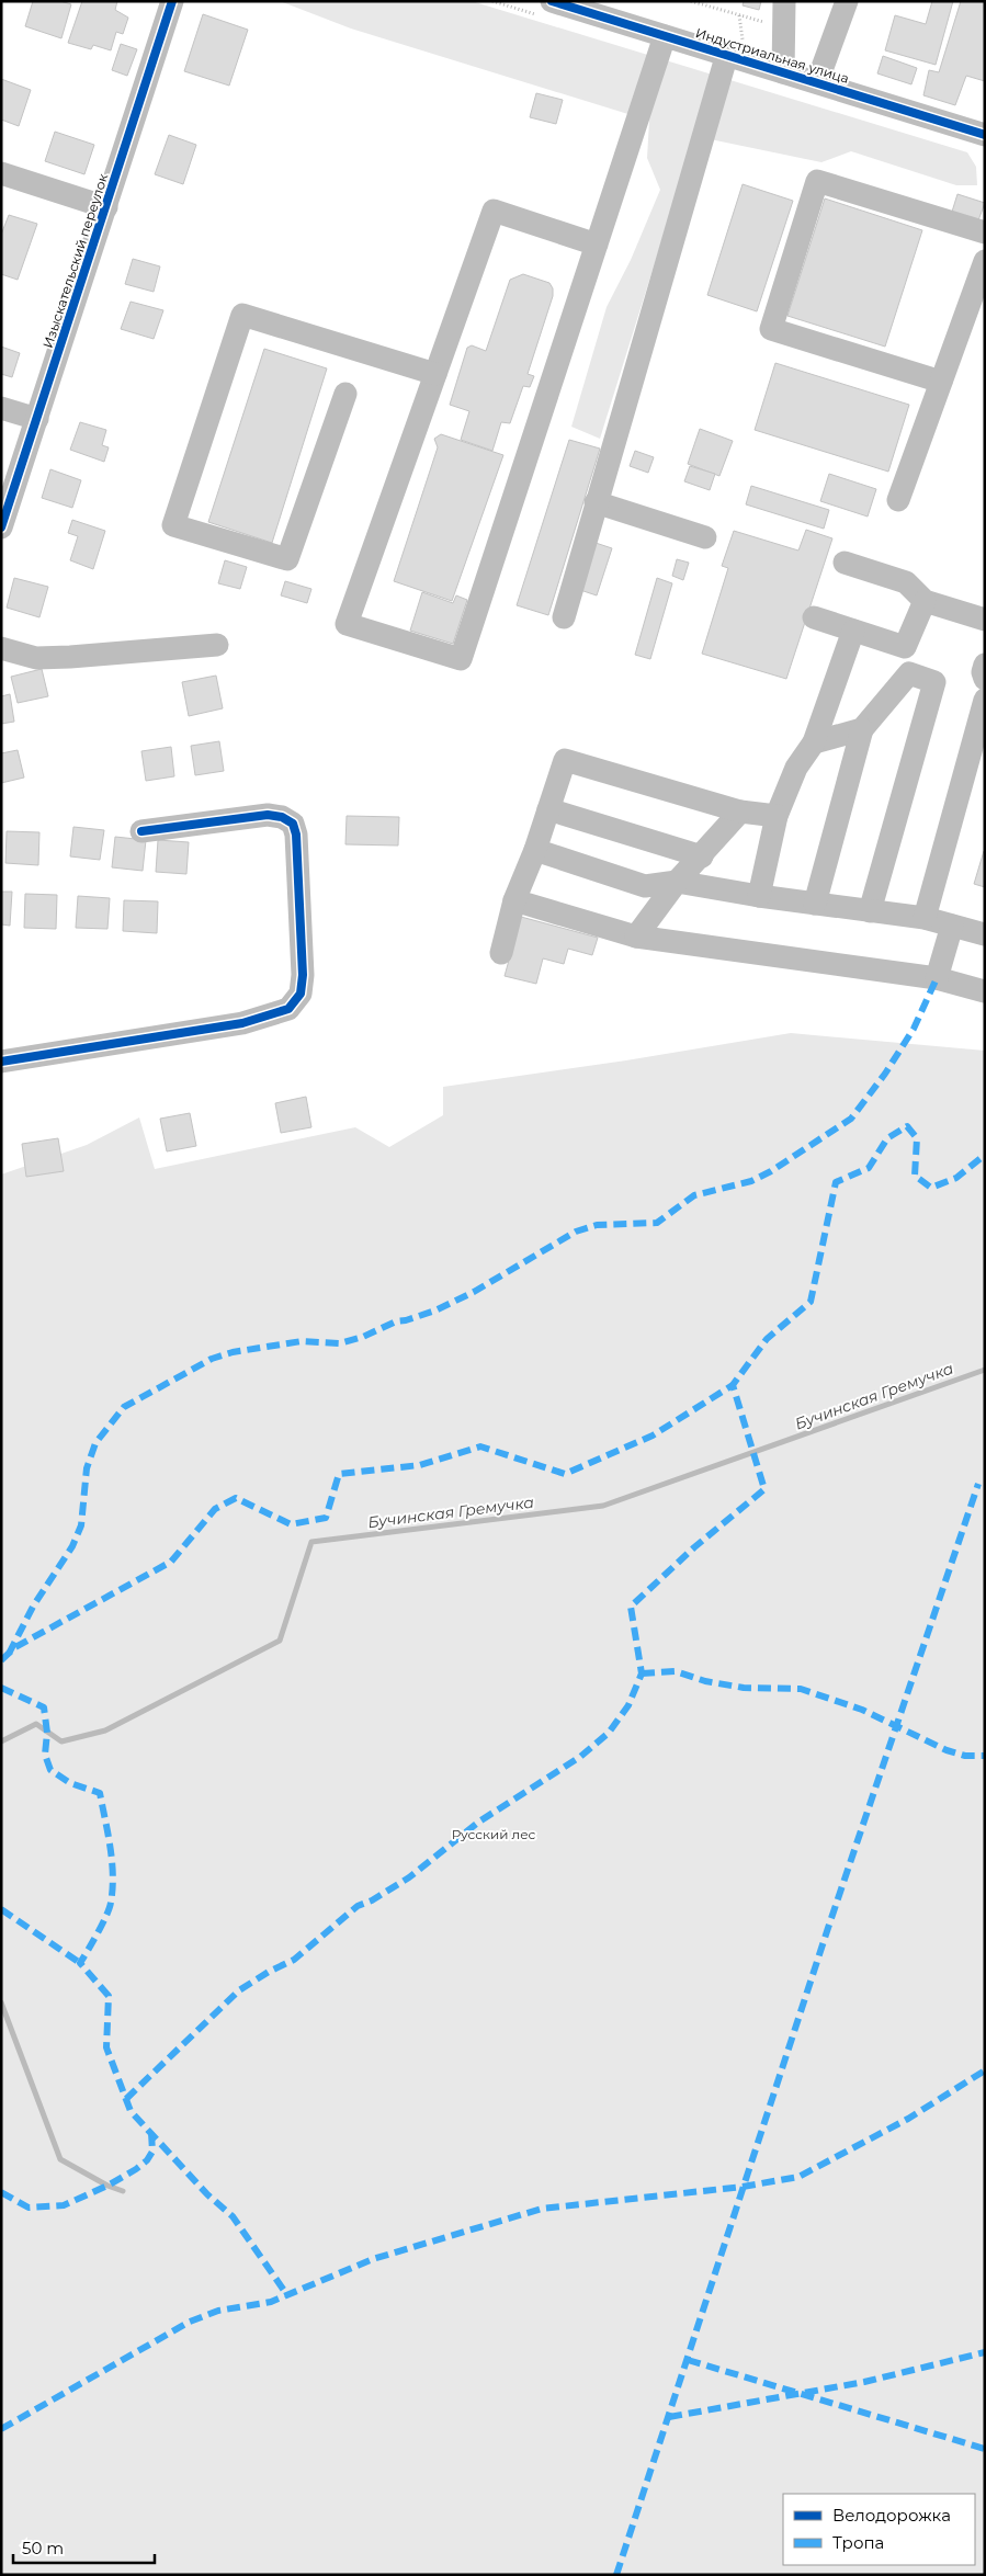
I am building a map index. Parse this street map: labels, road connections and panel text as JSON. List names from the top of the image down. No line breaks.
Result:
{"streets":{"street":["Индустриальная улица","Изыскательский переулок"]},"water":["Бучинская Гремучка"],"parks":["Русский лес"],"legend":["Велодорожка","Тропа"],"scale_bar":"50 m"}
